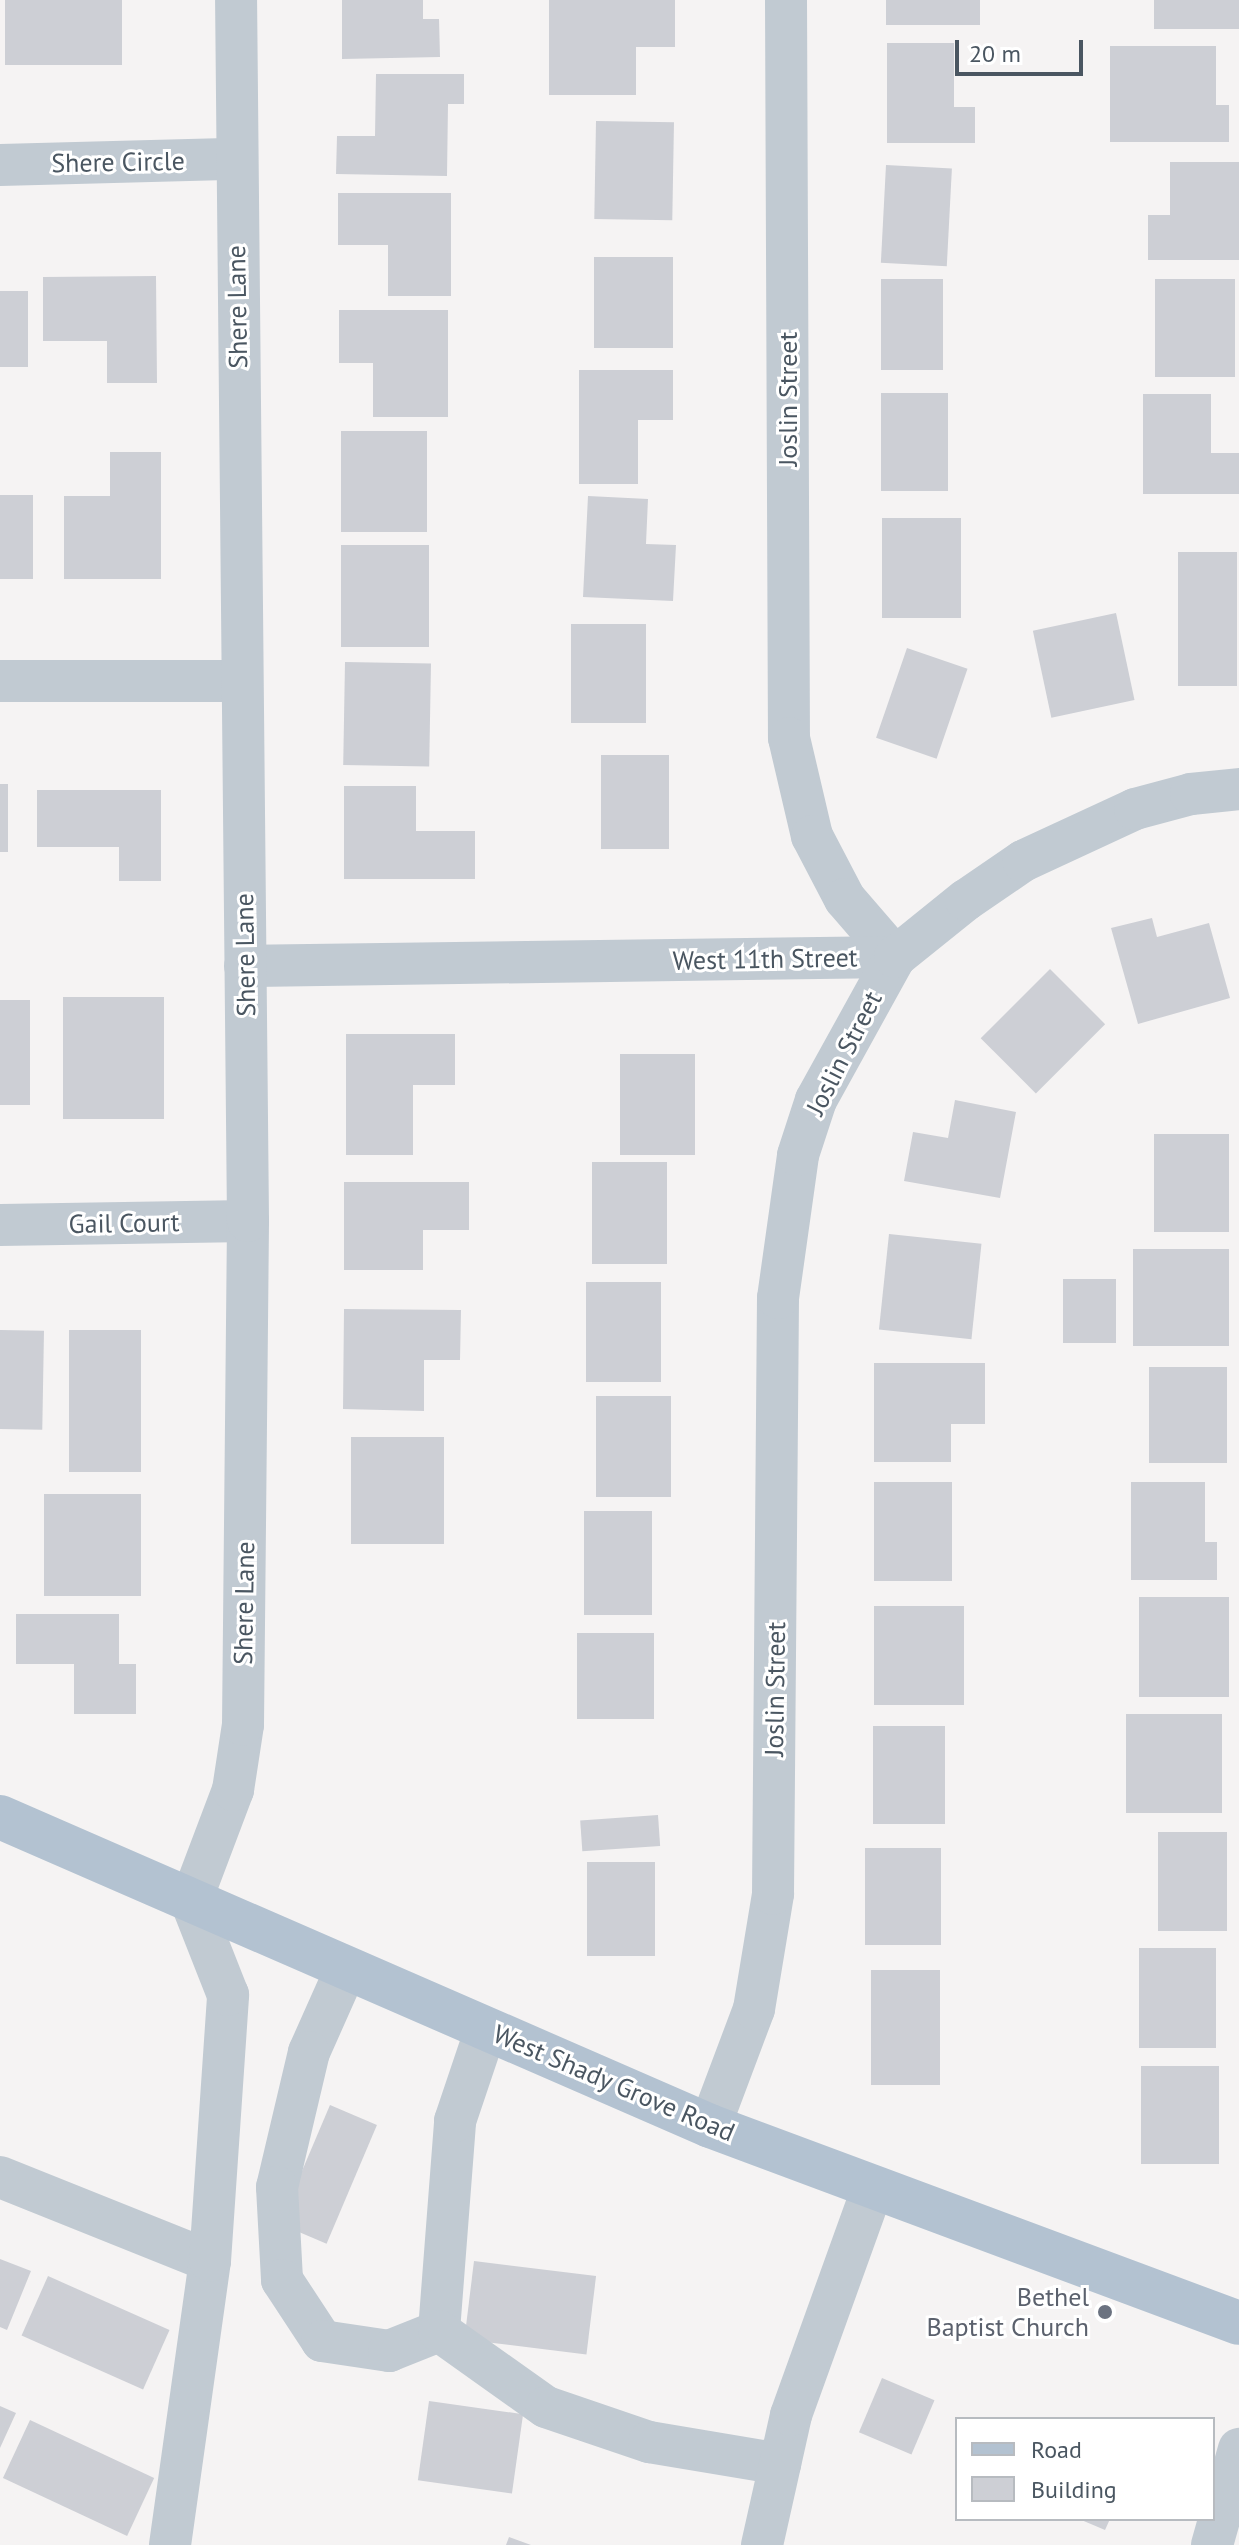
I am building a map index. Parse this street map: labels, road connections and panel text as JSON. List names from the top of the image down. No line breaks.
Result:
{"streets":{"main road":["West Shady Grove Road"],"street":["Shere Circle","Shere Lane","Joslin Street","West 11th Street","Gail Court"]},"crossings":[["Shere Circle","Shere Lane"],["Shere Lane","West 11th Street"],["Shere Lane","Gail Court"],["Shere Lane","West Shady Grove Road"],["Joslin Street","West 11th Street"],["Joslin Street","West Shady Grove Road"]],"places":["Bethel Baptist Church"],"legend":["Road","Building"],"scale_bar":"20 m"}
